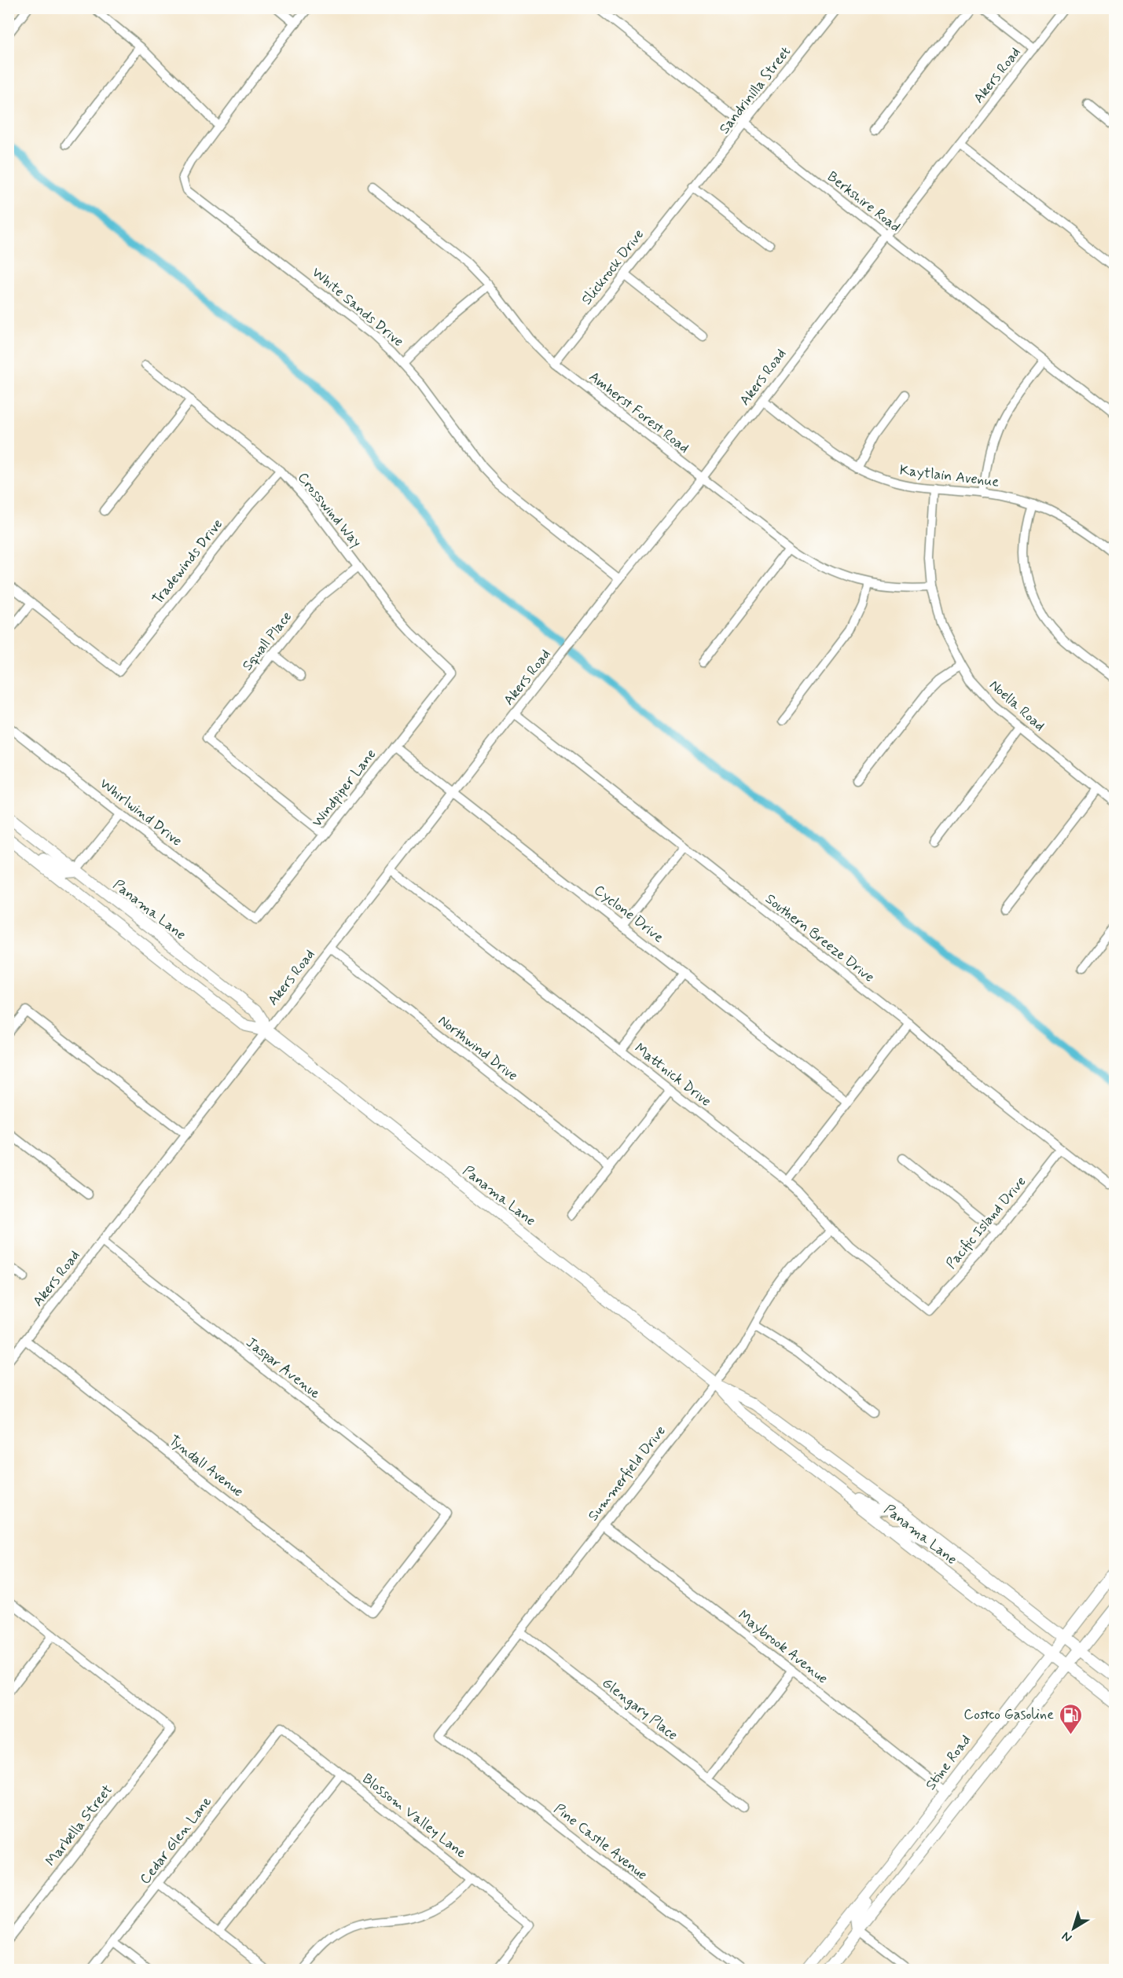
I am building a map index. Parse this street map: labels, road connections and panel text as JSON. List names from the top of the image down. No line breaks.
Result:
{"streets":{"main road":["Panama Lane","Stine Road"],"street":["Akers Road","Sandrinilla Street","Berkshire Road","Slickrock Drive","White Sands Drive","Amherst Forest Road","Kaytlain Avenue","Crosswind Way","Tradewinds Drive","Squall Place","Noella Road","Windpiper Lane","Whirlwind Drive","Cyclone Drive","Southern Breeze Drive","Northwind Drive","Mattnick Drive","Pacific Island Drive","Jaspar Avenue","Tyndall Avenue","Summerfield Drive","Maybrook Avenue","Glengary Place","Blossom Valley Lane","Marbella Street","Cedar Glen Lane","Pine Castle Avenue"]},"crossings":[["Akers Road","Berkshire Road"],["Akers Road","White Sands Drive"],["Akers Road","Amherst Forest Road"],["Akers Road","Kaytlain Avenue"],["Akers Road","Panama Lane"],["Akers Road","Cyclone Drive"],["Akers Road","Southern Breeze Drive"],["Akers Road","Northwind Drive"],["Akers Road","Mattnick Drive"],["Akers Road","Jaspar Avenue"],["Akers Road","Tyndall Avenue"],["Sandrinilla Street","Berkshire Road"],["Sandrinilla Street","Slickrock Drive"],["Slickrock Drive","Amherst Forest Road"],["Amherst Forest Road","Noella Road"],["Kaytlain Avenue","Noella Road"],["Crosswind Way","Tradewinds Drive"],["Crosswind Way","Squall Place"],["Crosswind Way","Windpiper Lane"],["Squall Place","Windpiper Lane"],["Windpiper Lane","Whirlwind Drive"],["Windpiper Lane","Cyclone Drive"],["Panama Lane","Summerfield Drive"],["Panama Lane","Stine Road"],["Southern Breeze Drive","Pacific Island Drive"],["Mattnick Drive","Pacific Island Drive"],["Mattnick Drive","Summerfield Drive"],["Jaspar Avenue","Tyndall Avenue"],["Summerfield Drive","Maybrook Avenue"],["Summerfield Drive","Glengary Place"],["Summerfield Drive","Pine Castle Avenue"],["Maybrook Avenue","Stine Road"],["Blossom Valley Lane","Cedar Glen Lane"]],"places":{"fuel station":["Costco Gasoline"]},"north":"bottom left"}
